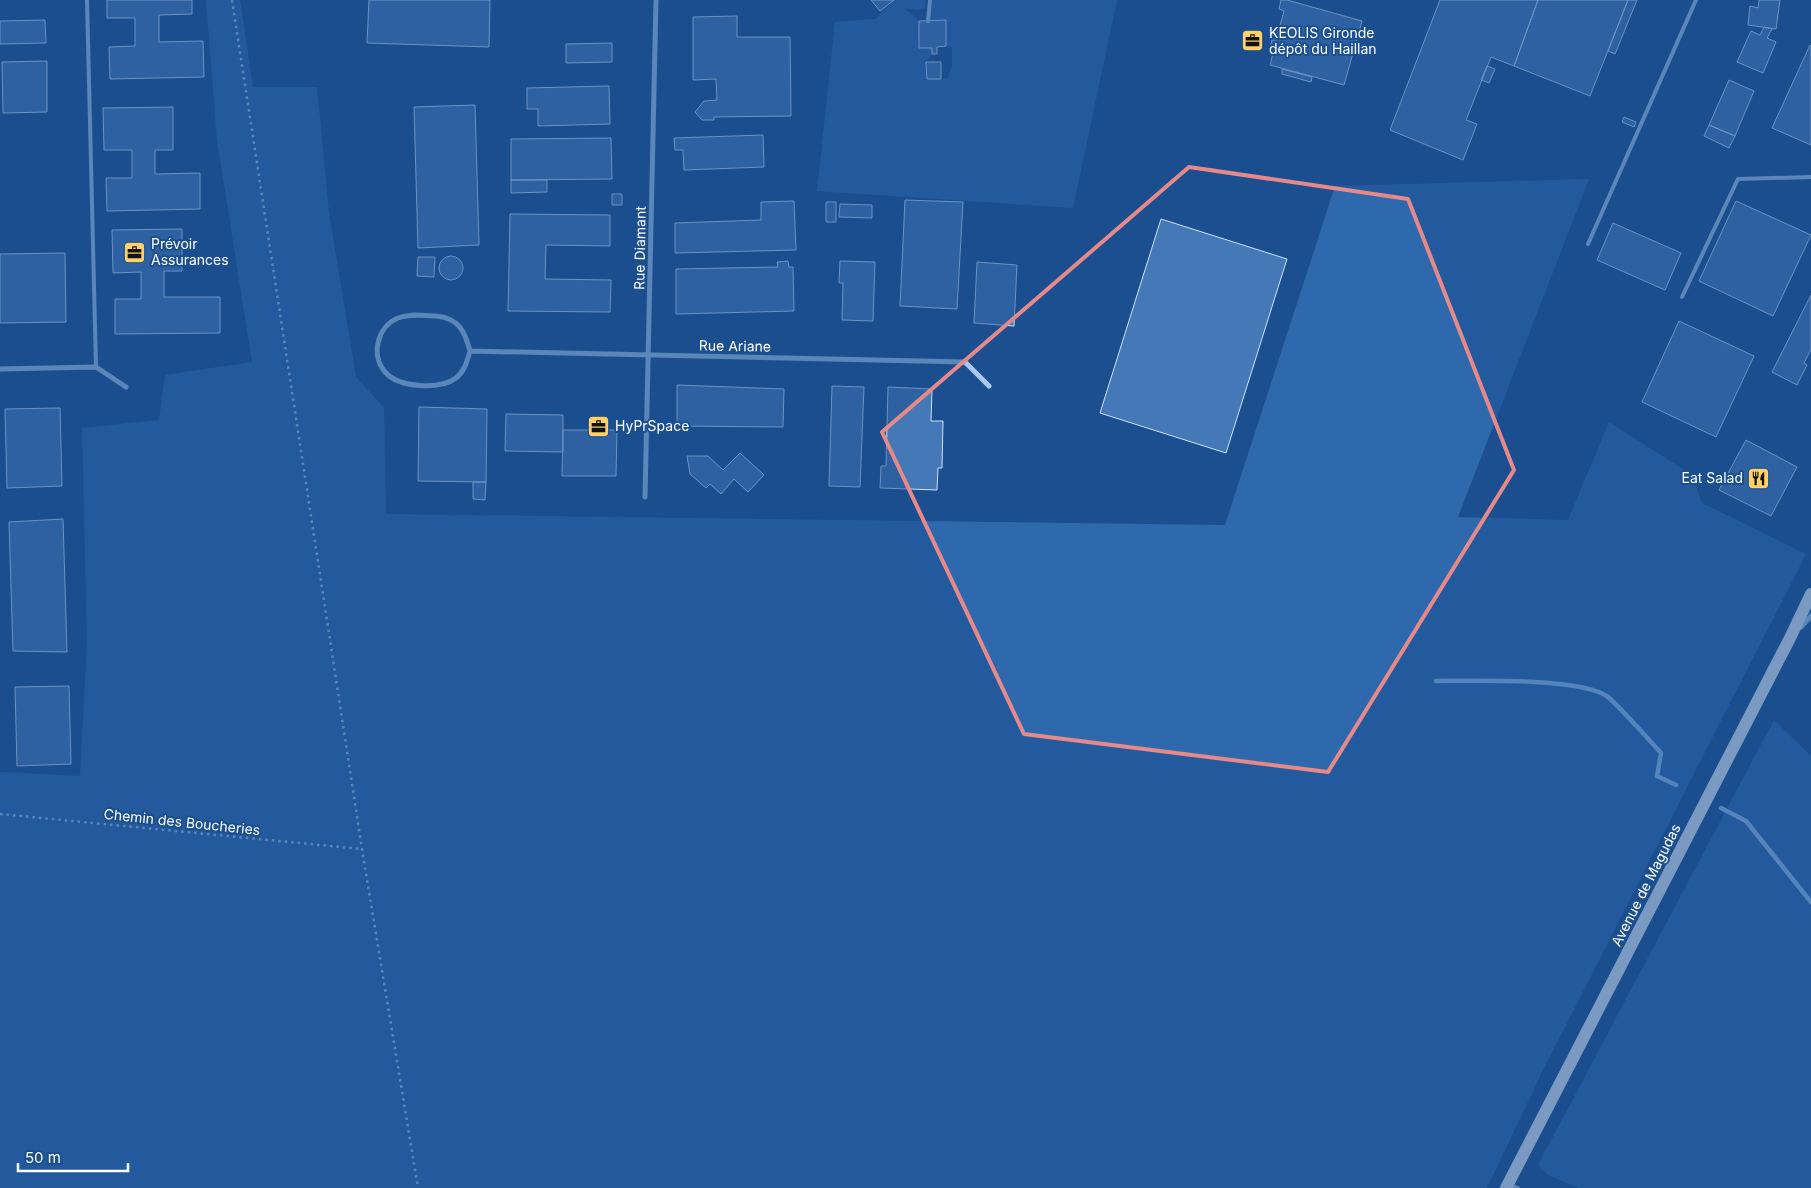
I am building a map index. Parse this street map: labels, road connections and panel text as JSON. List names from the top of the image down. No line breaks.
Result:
{"streets":{"main road":["Avenue de Magudas"],"street":["Rue Diamant","Rue Ariane"],"path":["Chemin des Boucheries"]},"crossings":[["Rue Diamant","Rue Ariane"]],"places":{"office":["KEOLIS Gironde dépôt du Haillan","Prévoir Assurances","HyPrSpace"],"restaurant":["Eat Salad"]},"scale_bar":"50 m"}
